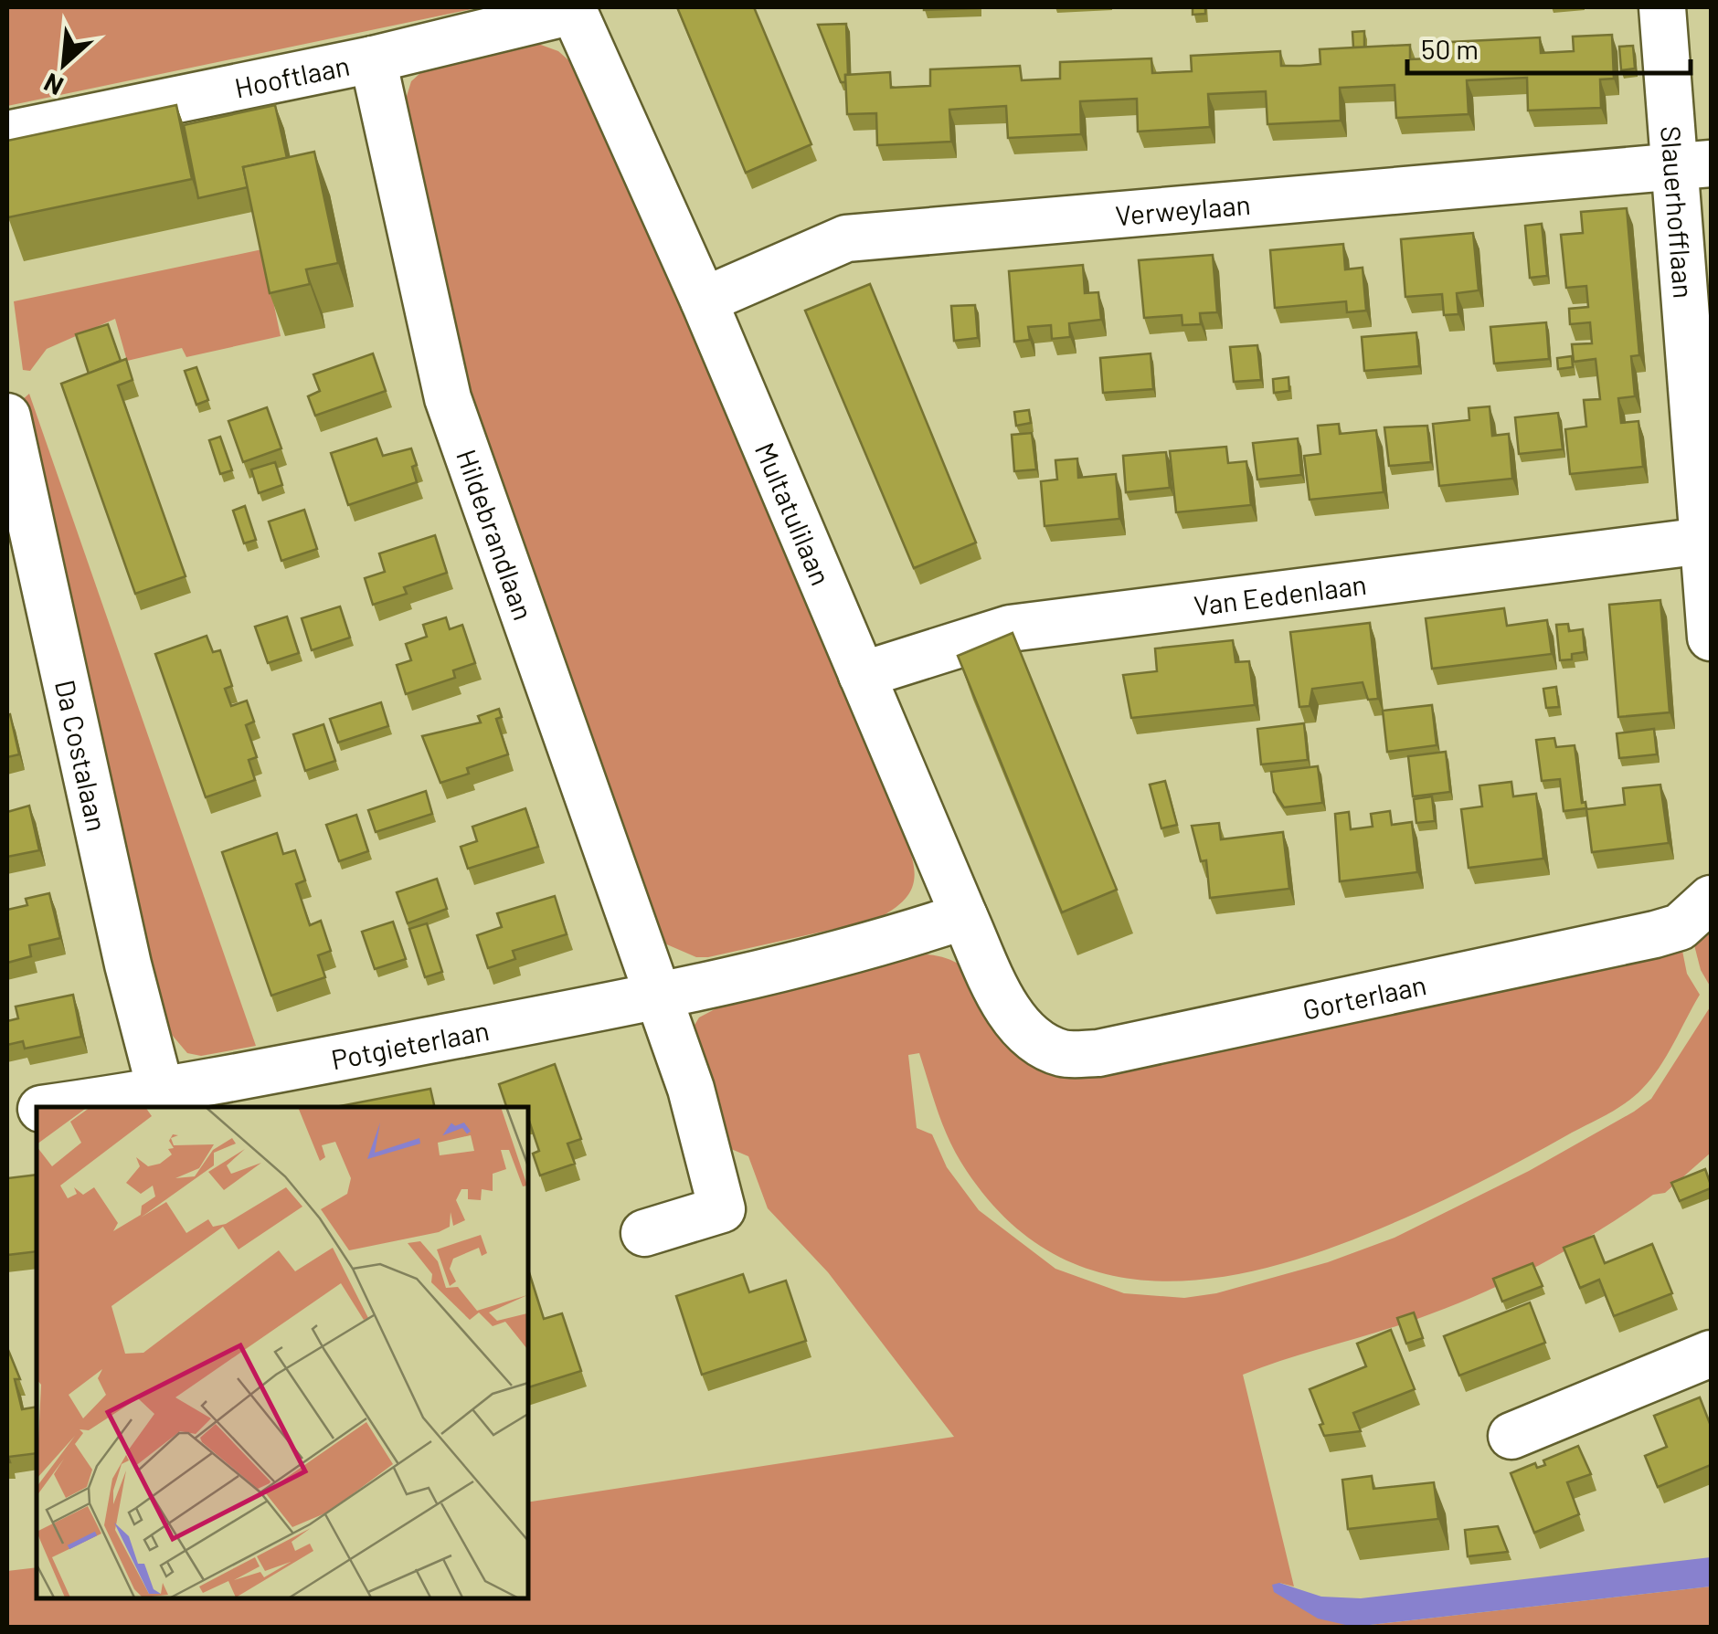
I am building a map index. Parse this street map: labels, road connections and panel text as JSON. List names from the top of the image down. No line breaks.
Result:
{"streets":{"street":["Hooftlaan","Verweylaan","Slauerhofflaan","Multatulilaan","Hildebrandlaan","Van Eedenlaan","Da Costalaan","Gorterlaan","Potgieterlaan"]},"crossings":[["Hooftlaan","Multatulilaan"],["Hooftlaan","Hildebrandlaan"],["Verweylaan","Slauerhofflaan"],["Verweylaan","Multatulilaan"],["Slauerhofflaan","Van Eedenlaan"],["Multatulilaan","Van Eedenlaan"],["Multatulilaan","Gorterlaan"],["Multatulilaan","Potgieterlaan"],["Hildebrandlaan","Potgieterlaan"],["Da Costalaan","Potgieterlaan"]],"scale_bar":"50 m","north":"bottom left"}
